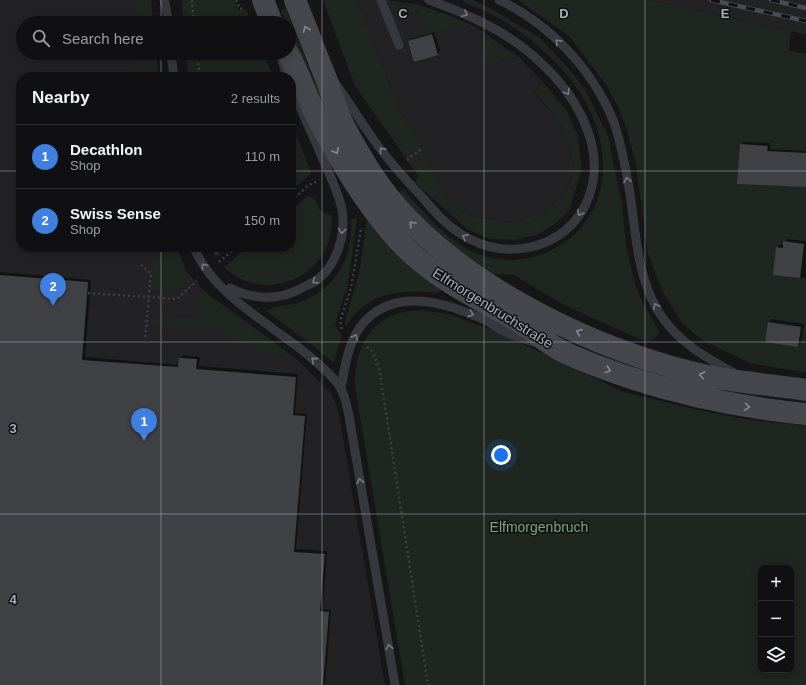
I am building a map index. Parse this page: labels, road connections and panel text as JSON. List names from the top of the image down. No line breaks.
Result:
{"streets":{"main road":["Elfmorgenbruchstraße"]},"parks":["Elfmorgenbruch"],"page":{"search":"Search here","heading":["Nearby","2 results"],"list":[{"mark":"1","name":"Decathlon","note":"Shop","value":"110 m"},{"mark":"2","name":"Swiss Sense","note":"Shop","value":"150 m"}],"pins":["2","1"],"map_buttons":["+","−"]},"grid":{"columns":["C","D","E"],"rows":["3","4"]}}
